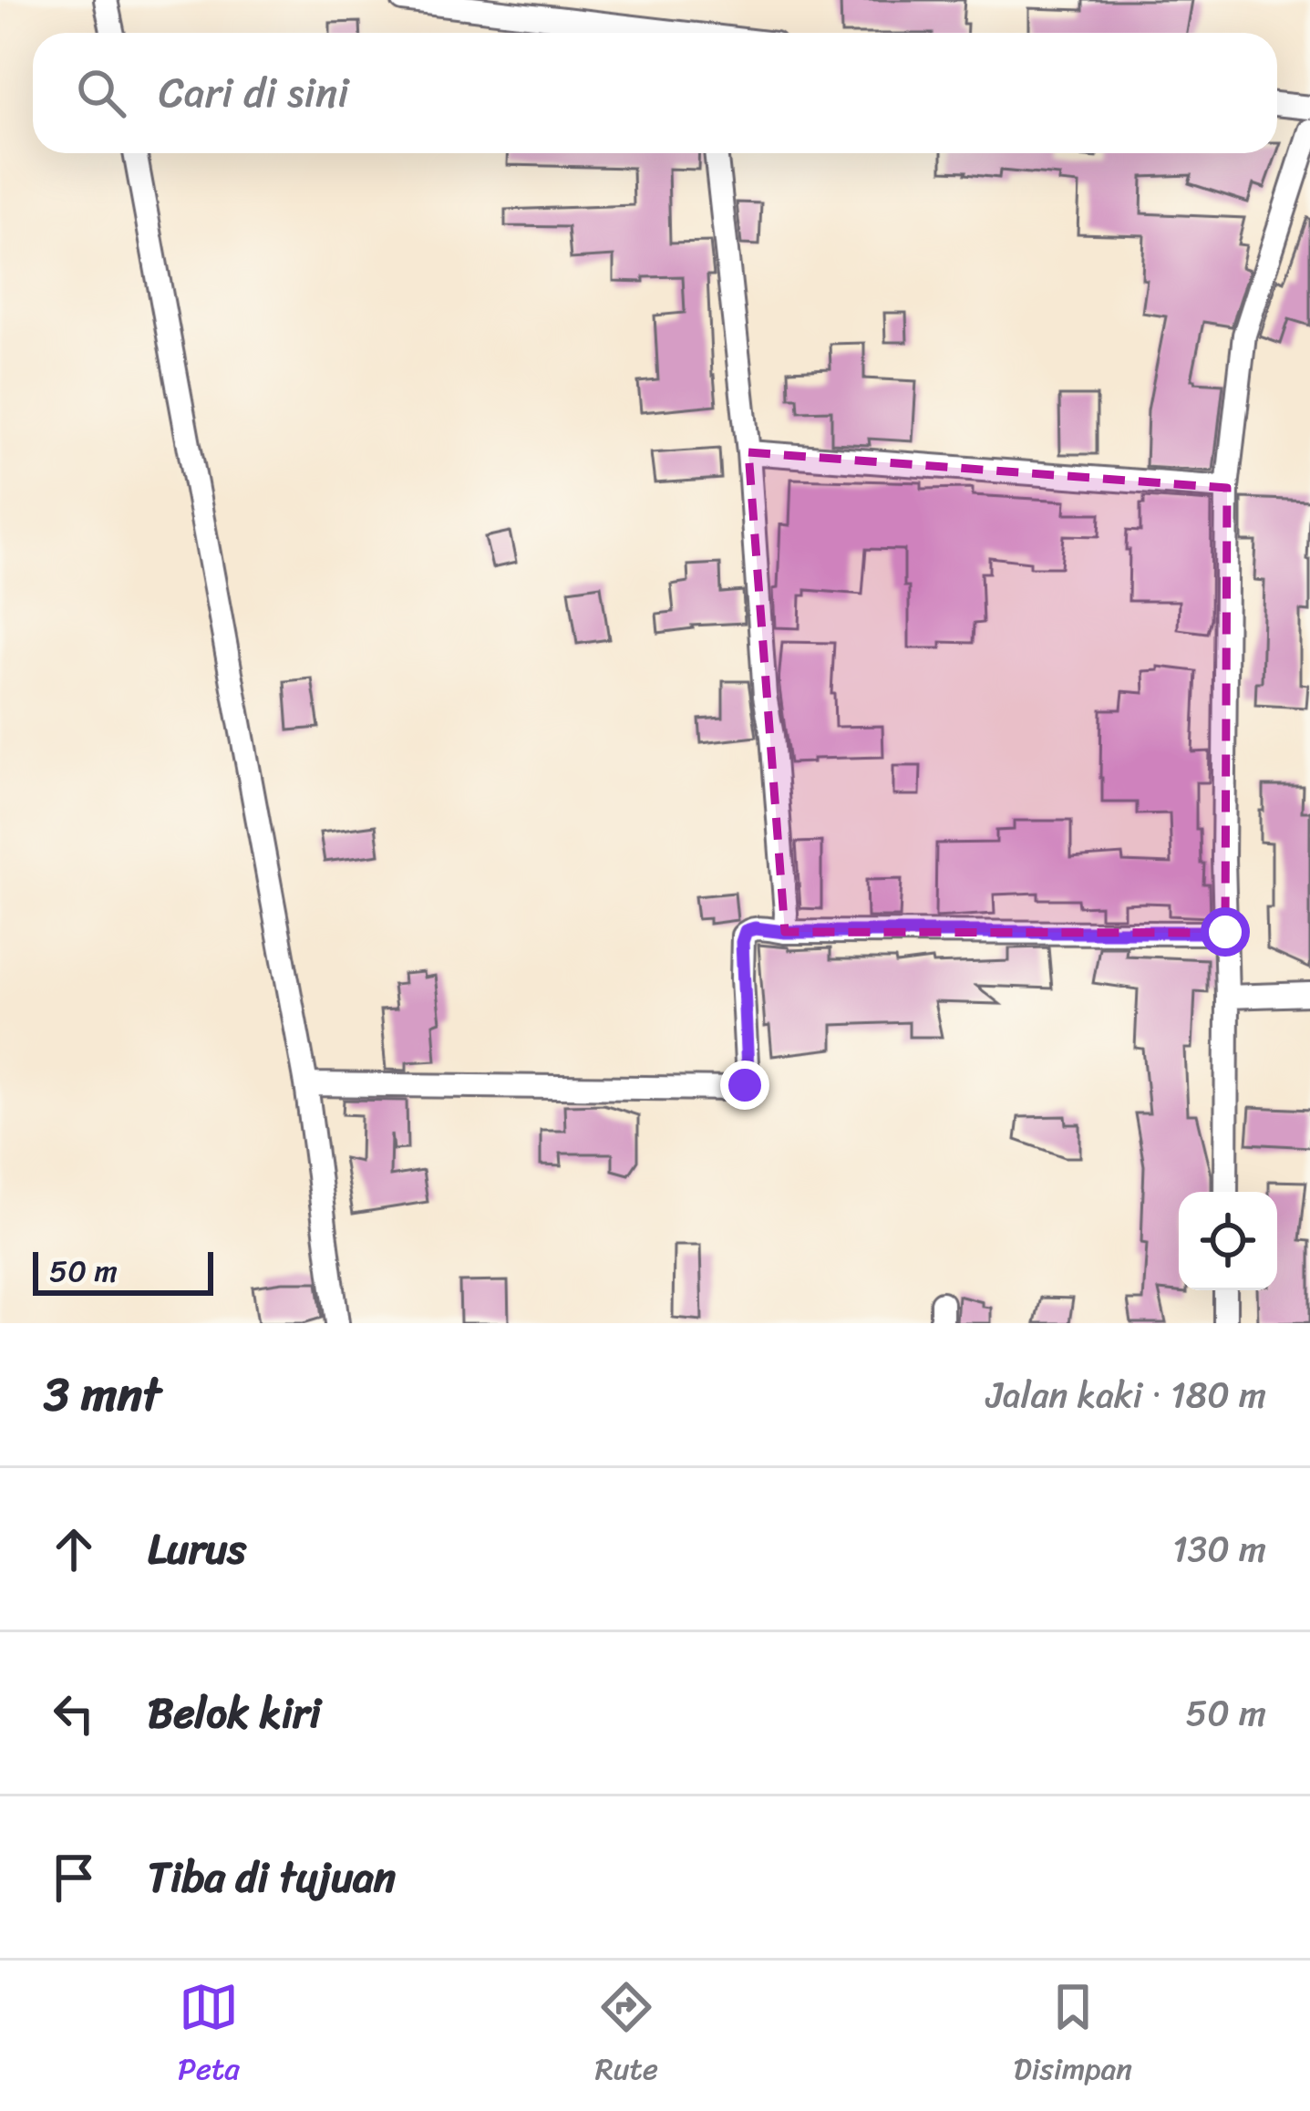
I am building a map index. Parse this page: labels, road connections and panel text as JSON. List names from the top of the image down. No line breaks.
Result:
{"scale_bar":"50 m","page":{"search":"Cari di sini","scale":"50 m","heading":["3 mnt","Jalan kaki · 180 m"],"list":[["Lurus","130 m"],["Belok kiri","50 m"],"Tiba di tujuan"],"nav":["Peta","Rute","Disimpan"]}}
